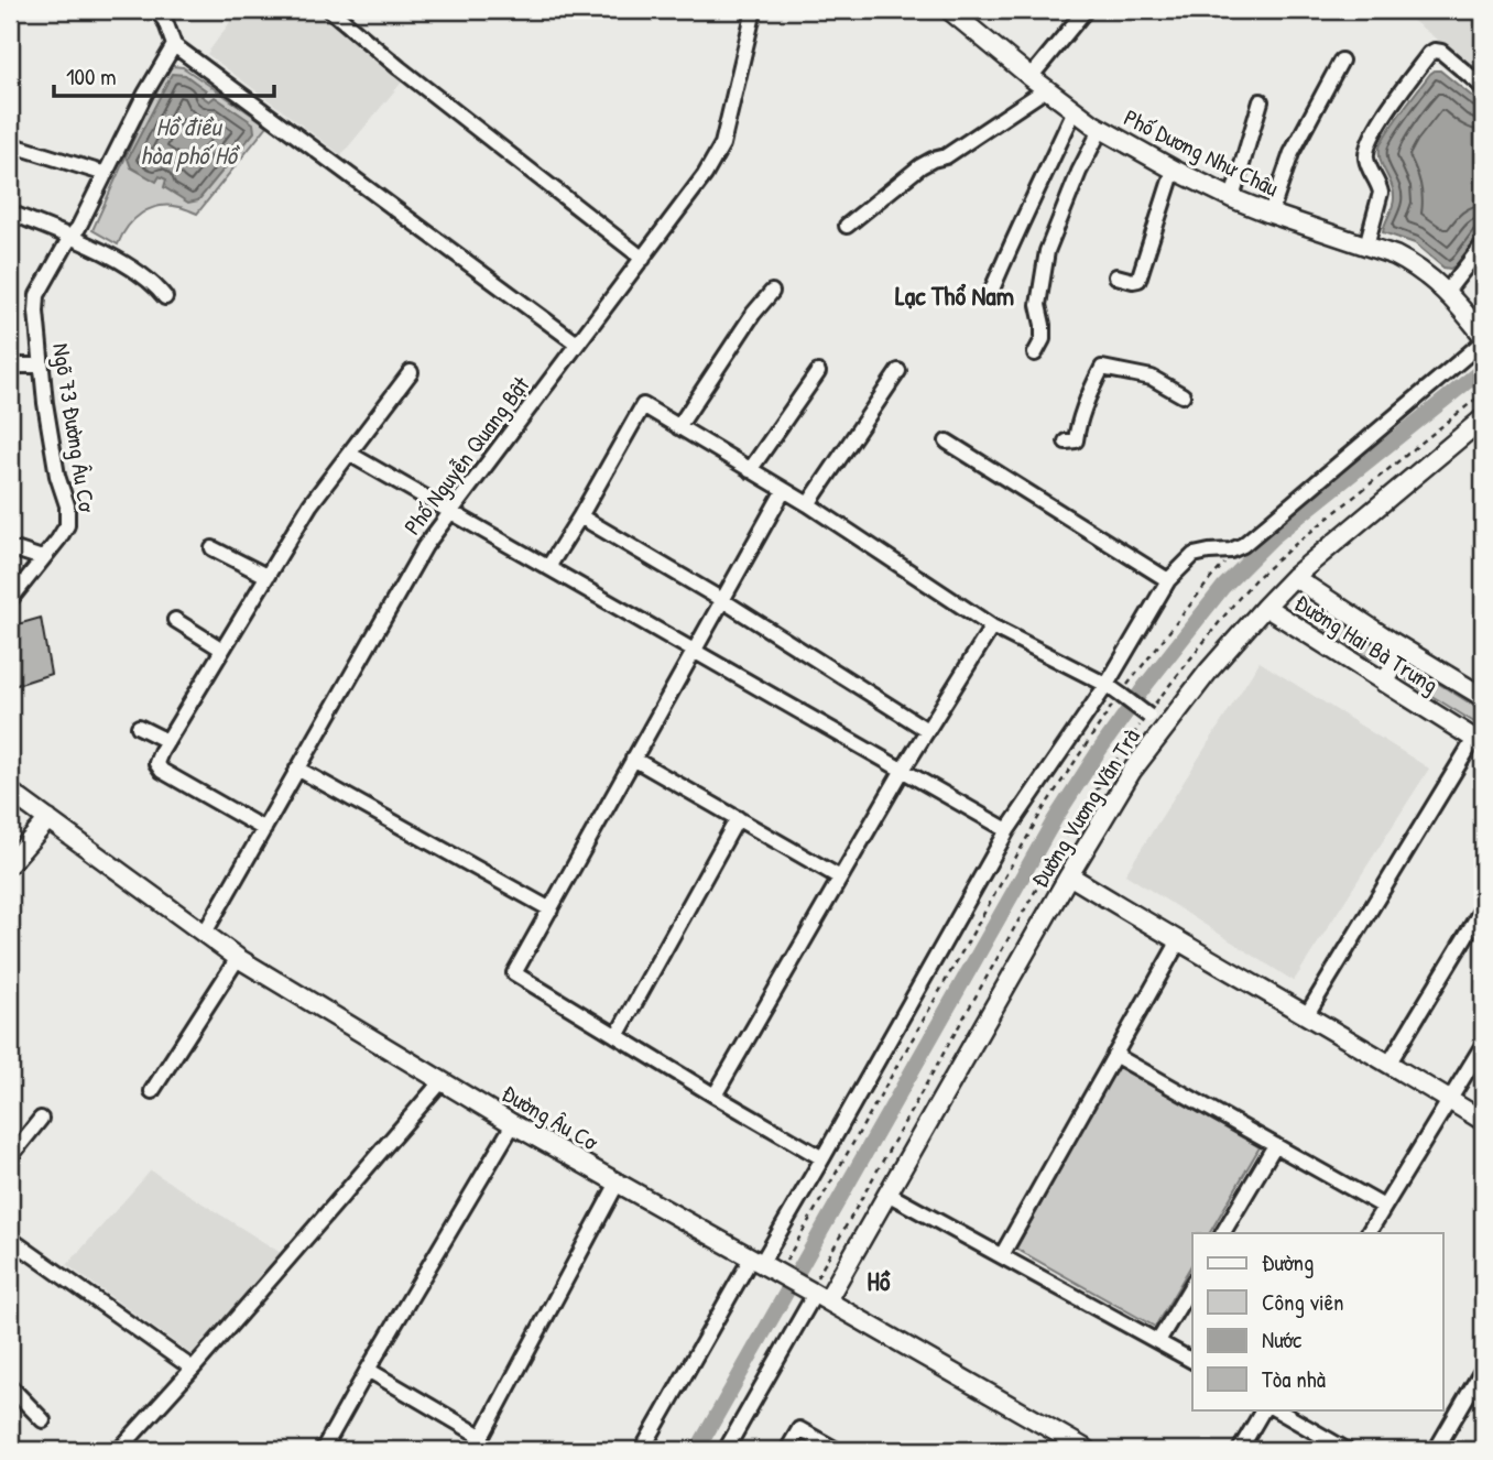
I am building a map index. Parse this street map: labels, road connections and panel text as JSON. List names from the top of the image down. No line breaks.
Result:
{"streets":{"main road":["Phố Dương Như Châu","Đường Hai Bà Trưng","Đường Vương Văn Trà","Đường Âu Cơ"],"street":["Ngõ 73 Đường Âu Cơ","Phố Nguyễn Quang Bật"]},"crossings":[["Phố Nguyễn Quang Bật","Đường Âu Cơ"],["Đường Hai Bà Trưng","Đường Vương Văn Trà"],["Đường Vương Văn Trà","Đường Âu Cơ"]],"districts":["Lạc Thổ Nam","Hồ"],"water":["Hồ điều hòa phố Hồ"],"legend":["Đường","Công viên","Nước","Tòa nhà"],"scale_bar":"100 m"}
